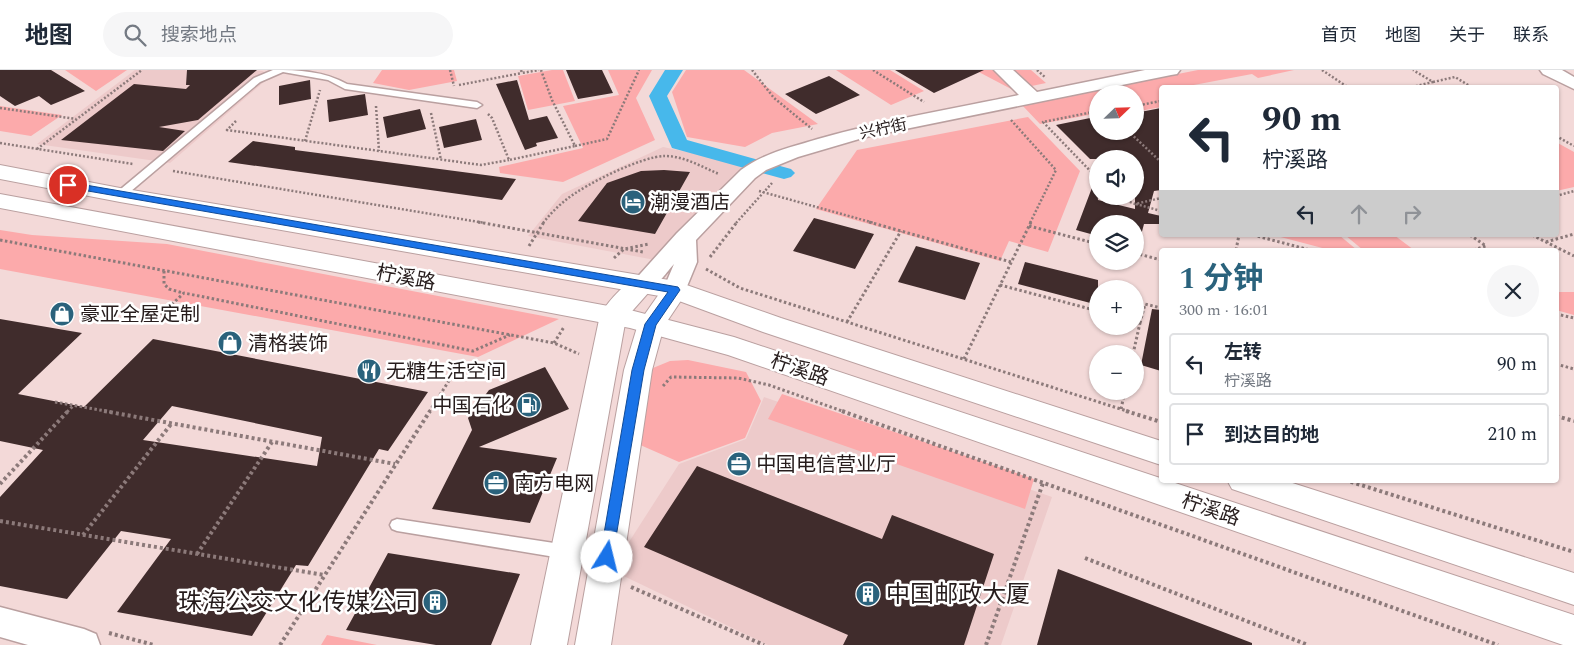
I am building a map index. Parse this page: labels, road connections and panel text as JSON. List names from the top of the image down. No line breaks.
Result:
{"streets":{"main road":["柠溪路"],"street":["兴柠街"]},"places":{"hotel":["潮漫酒店"],"shop":["豪亚全屋定制","清格装饰"],"restaurant":["无糖生活空间"],"fuel station":["中国石化"],"office":["中国电信营业厅","南方电网"],"building":["中国邮政大厦","珠海公交文化传媒公司"]},"north":"top right","page":{"header":"地图","search":"搜索地点","nav":["首页","地图","关于","联系"],"map_buttons":["+","−"],"turn":["90 m","柠溪路"],"heading":["1 分钟","300 m · 16:01"],"list":[{"name":"左转","note":"柠溪路","value":"90 m"},{"name":"到达目的地","value":"210 m"}]}}
